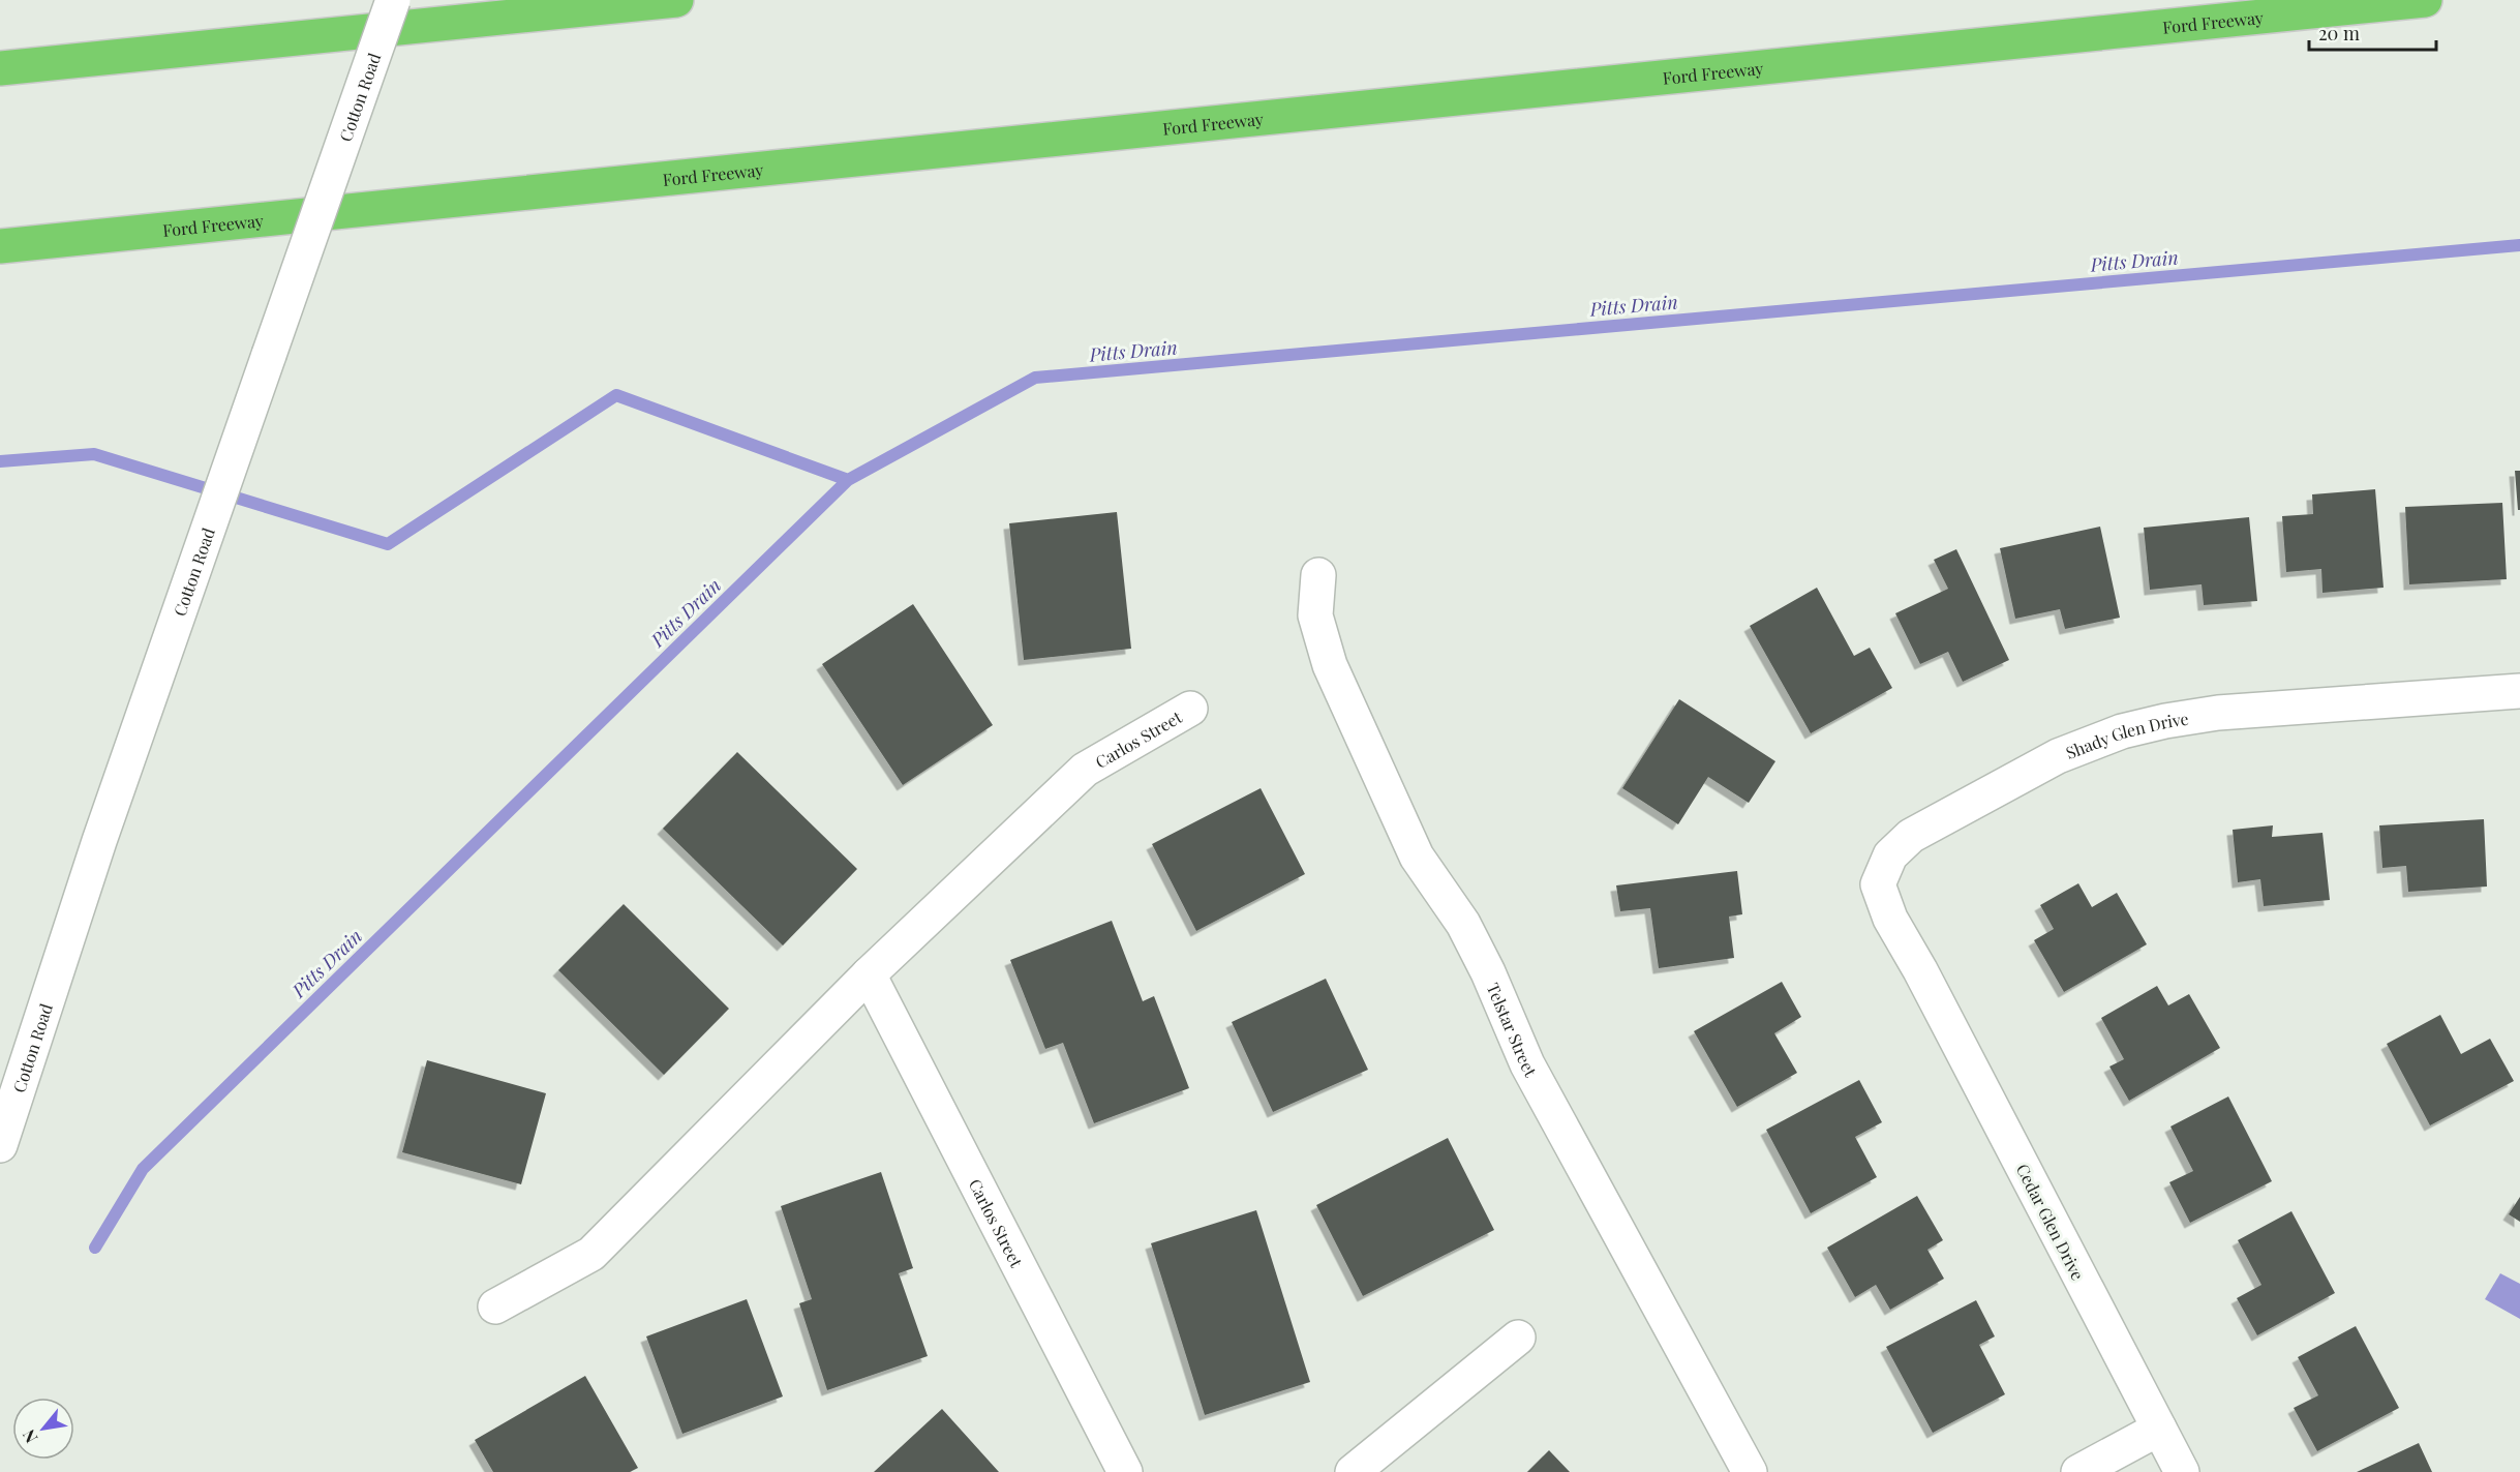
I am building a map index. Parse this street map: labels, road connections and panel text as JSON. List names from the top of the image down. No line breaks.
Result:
{"streets":{"highway":["Ford Freeway"],"street":["Cotton Road","Shady Glen Drive","Carlos Street","Telstar Street","Cedar Glen Drive"]},"crossings":[["Shady Glen Drive","Cedar Glen Drive"]],"water":["Pitts Drain"],"scale_bar":"20 m","north":"bottom left"}
